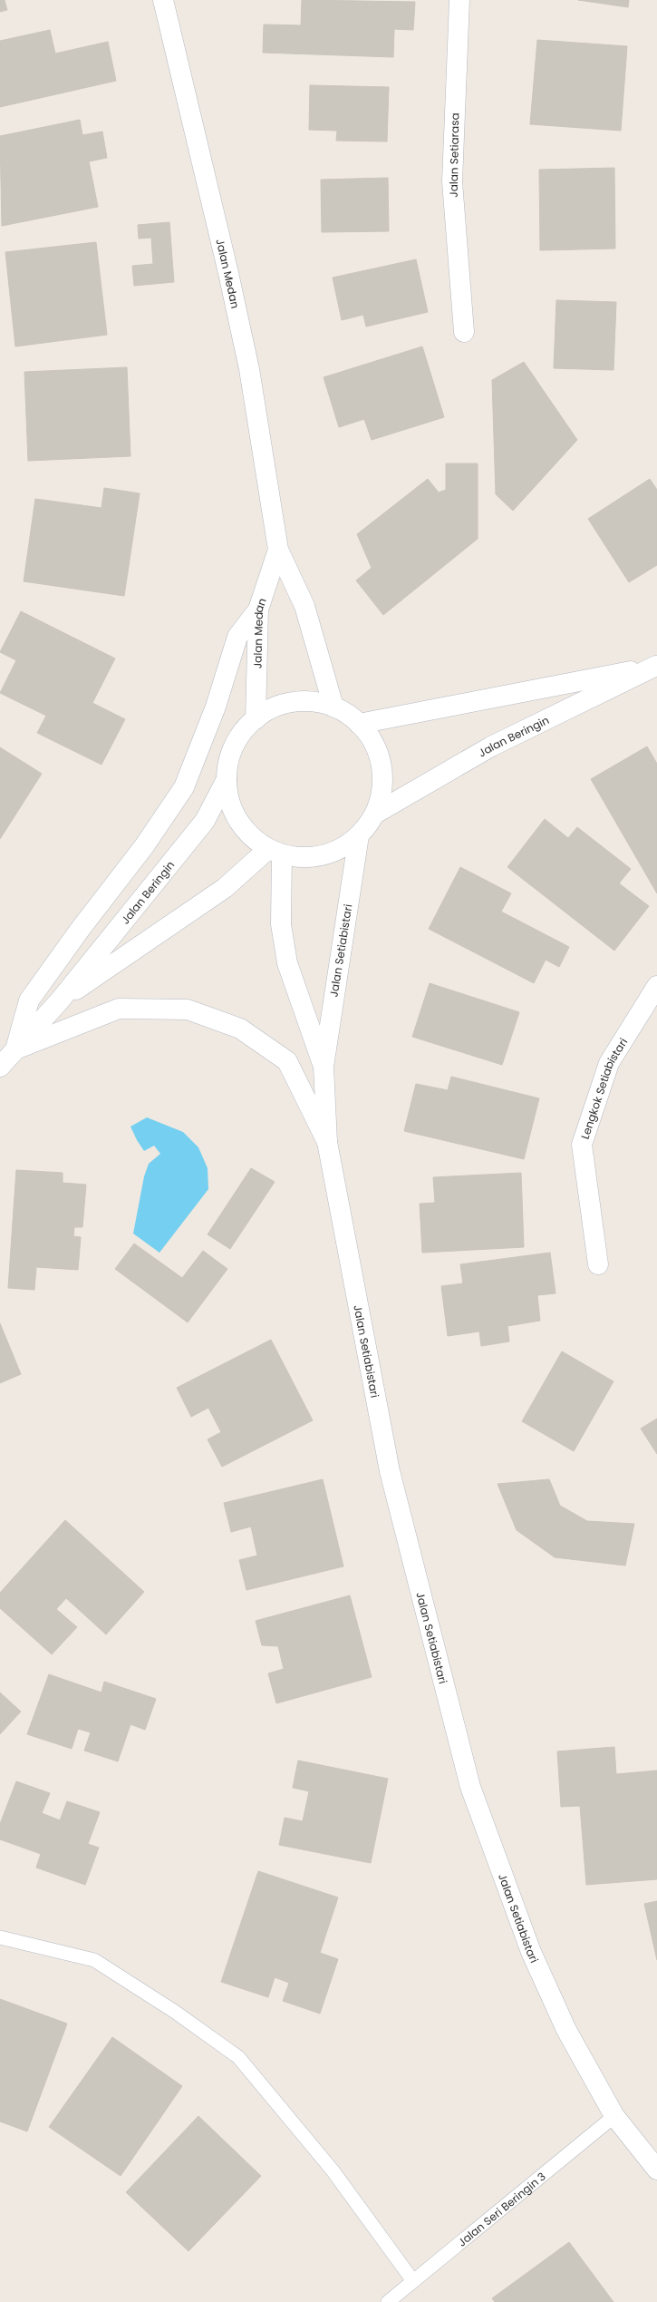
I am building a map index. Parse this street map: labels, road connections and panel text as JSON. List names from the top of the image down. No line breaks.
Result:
{"streets":{"street":["Jalan Setiarasa","Jalan Medan","Jalan Beringin","Jalan Setiabistari","Lengkok Setiabistari"],"lane":["Jalan Seri Beringin 3"]},"crossings":[["Jalan Beringin","Jalan Setiabistari"],["Jalan Setiabistari","Jalan Seri Beringin 3"]]}
